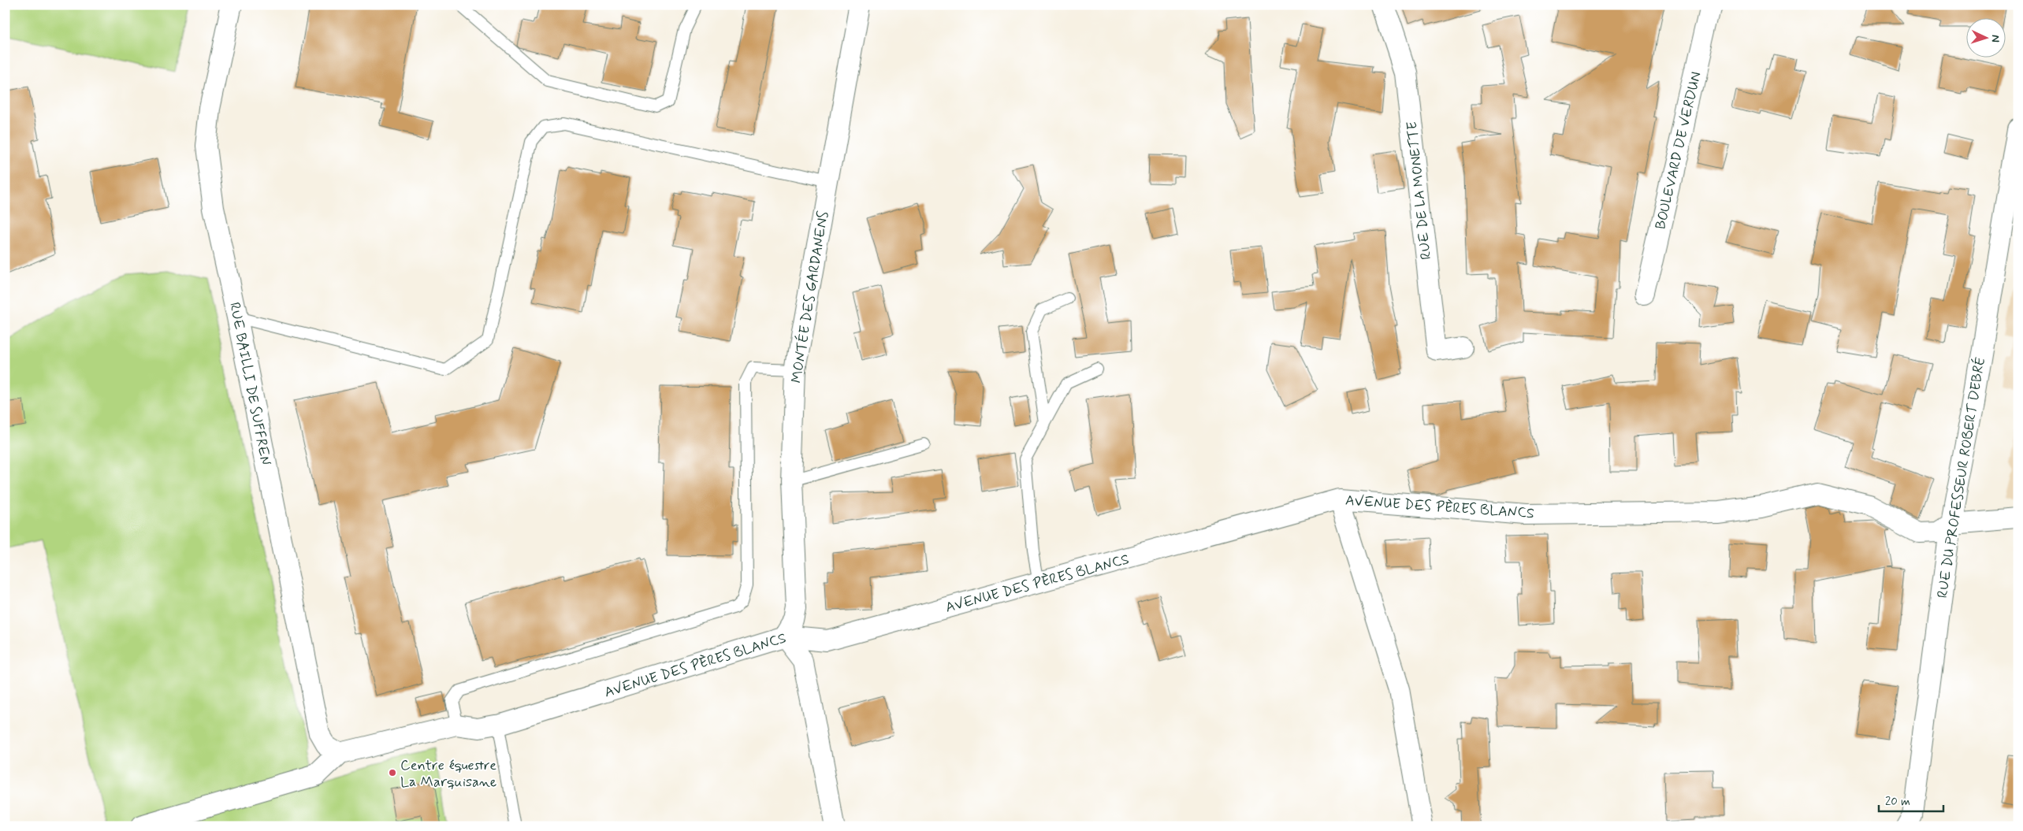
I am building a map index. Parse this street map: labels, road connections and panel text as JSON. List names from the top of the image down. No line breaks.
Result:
{"streets":{"street":["BOULEVARD DE VERDUN","RUE DE LA MONETTE","MONTÉE DES GARDANENS","RUE BAILLI DE SUFFREN","RUE DU PROFESSEUR ROBERT DEBRÉ","AVENUE DES PÈRES BLANCS"]},"crossings":[["MONTÉE DES GARDANENS","AVENUE DES PÈRES BLANCS"],["RUE BAILLI DE SUFFREN","AVENUE DES PÈRES BLANCS"],["RUE DU PROFESSEUR ROBERT DEBRÉ","AVENUE DES PÈRES BLANCS"]],"places":["Centre équestre La Marquisane"],"scale_bar":"20 m","north":"right"}
